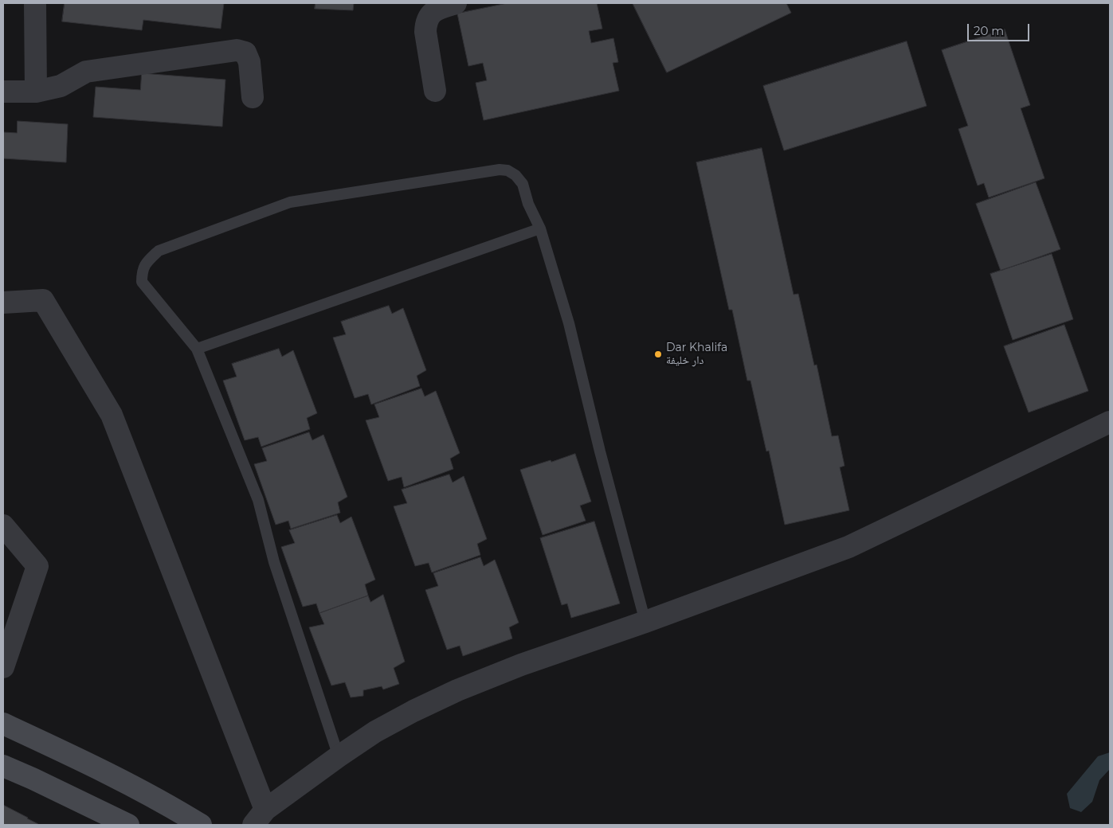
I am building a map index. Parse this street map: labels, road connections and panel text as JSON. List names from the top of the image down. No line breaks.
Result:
{"places":["Dar Khalifa دار خليفة"],"scale_bar":"20 m"}
